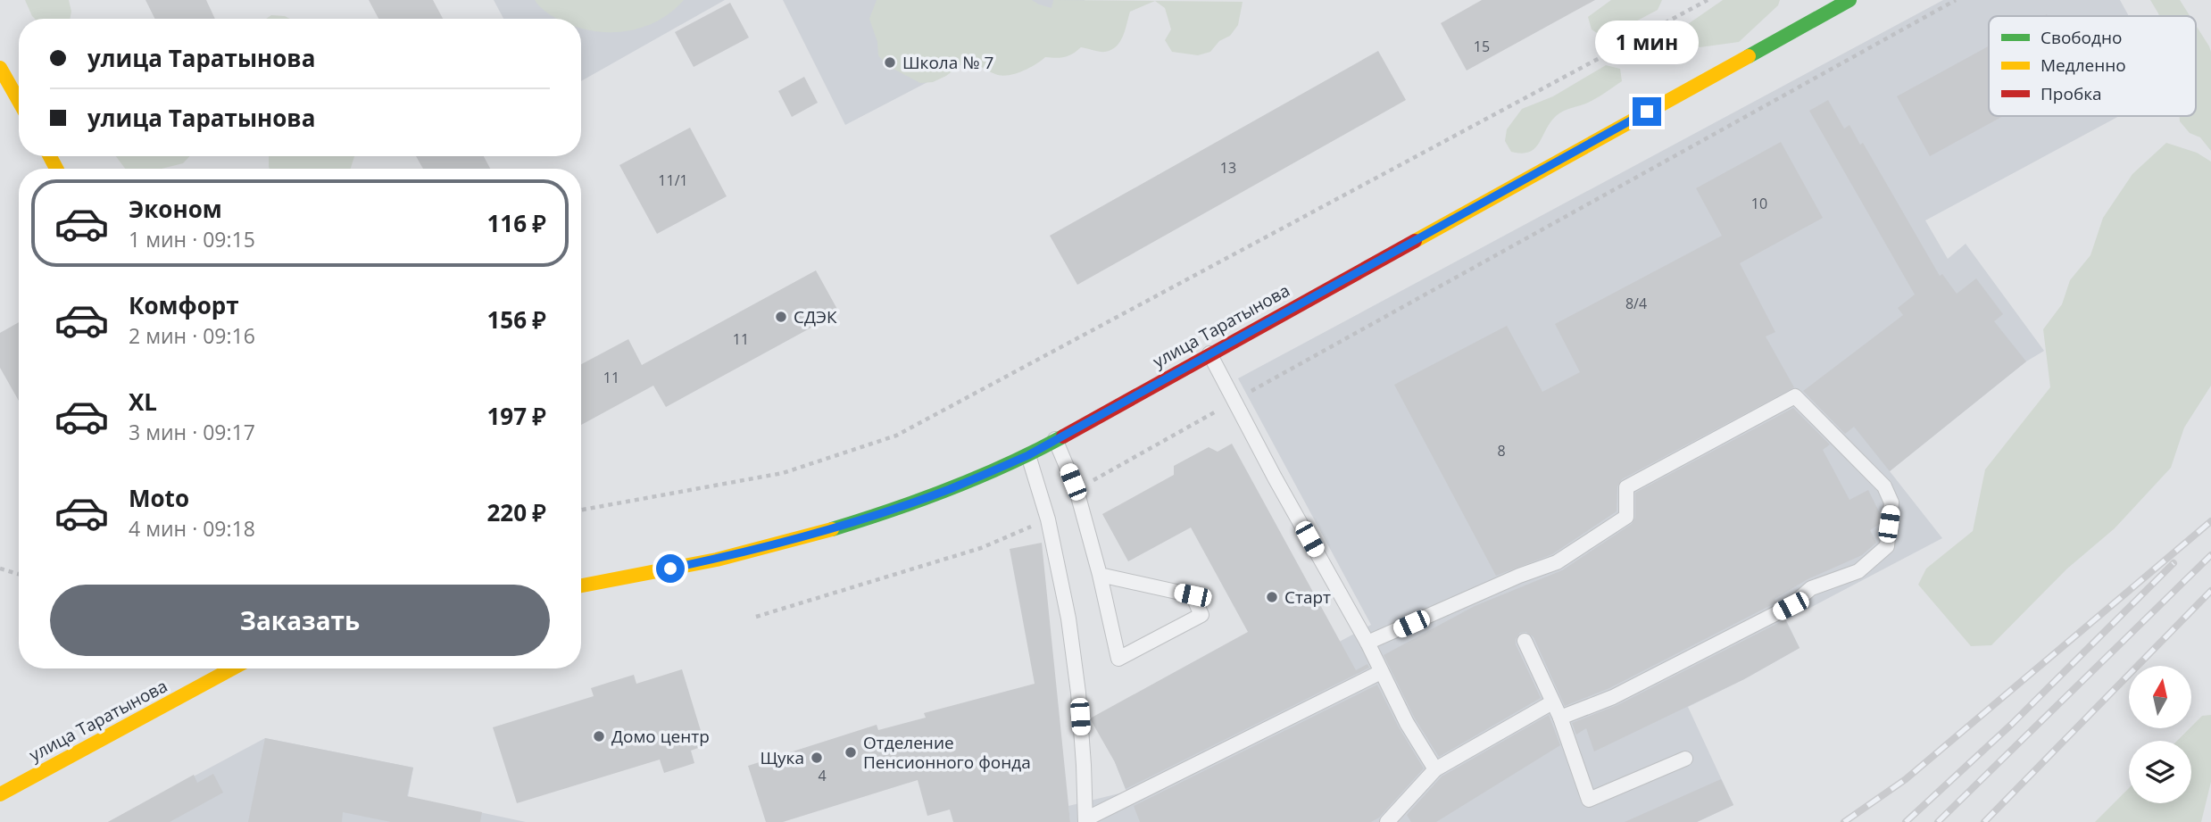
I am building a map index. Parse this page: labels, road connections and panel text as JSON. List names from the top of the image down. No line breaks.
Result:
{"streets":{"street":["улица Таратынова"]},"places":["Школа № 7","СДЭК","Старт","Домо центр","Отделение Пенсионного фонда","Щука"],"house_numbers":["15","13","11/1","10","8/4","11","11","8","4"],"legend":["Свободно","Медленно","Пробка"],"north":"top","page":{"banner":["улица Таратынова","улица Таратынова"],"bubble":"1 мин","list":[{"name":"Эконом","note":"1 мин · 09:15","value":"116 ₽"},{"name":"Комфорт","note":"2 мин · 09:16","value":"156 ₽"},{"name":"XL","note":"3 мин · 09:17","value":"197 ₽"},{"name":"Moto","note":"4 мин · 09:18","value":"220 ₽"}],"buttons":"Заказать"}}
